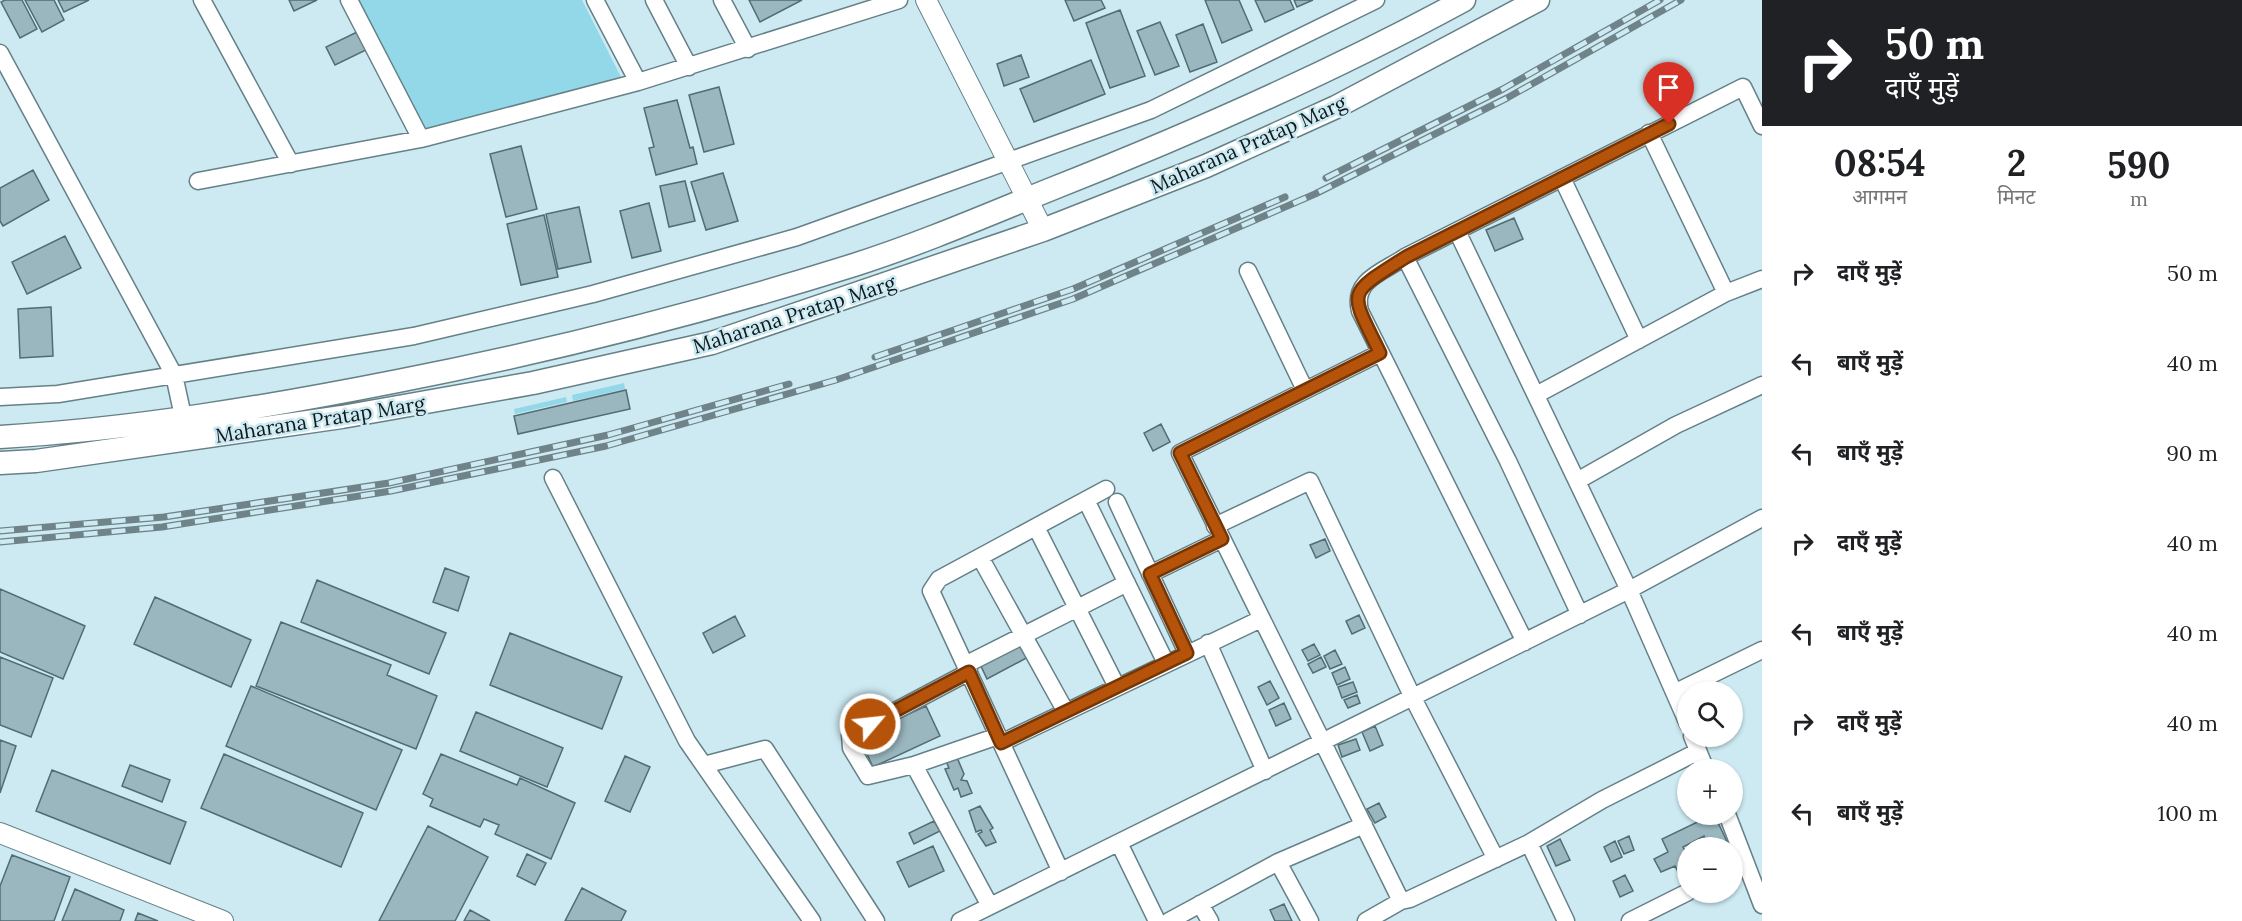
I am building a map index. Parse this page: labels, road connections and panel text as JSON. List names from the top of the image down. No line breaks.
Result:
{"streets":{"main road":["Maharana Pratap Marg"]},"page":{"turn":["50 m","दाएँ मुड़ें"],"eta":["08:54","आगमन","2","मिनट","590","m"],"list":[{"name":"दाएँ मुड़ें","value":"50 m"},{"name":"बाएँ मुड़ें","value":"40 m"},{"name":"बाएँ मुड़ें","value":"90 m"},{"name":"दाएँ मुड़ें","value":"40 m"},{"name":"बाएँ मुड़ें","value":"40 m"},{"name":"दाएँ मुड़ें","value":"40 m"},{"name":"बाएँ मुड़ें","value":"100 m"}],"map_buttons":["+","−"]}}
